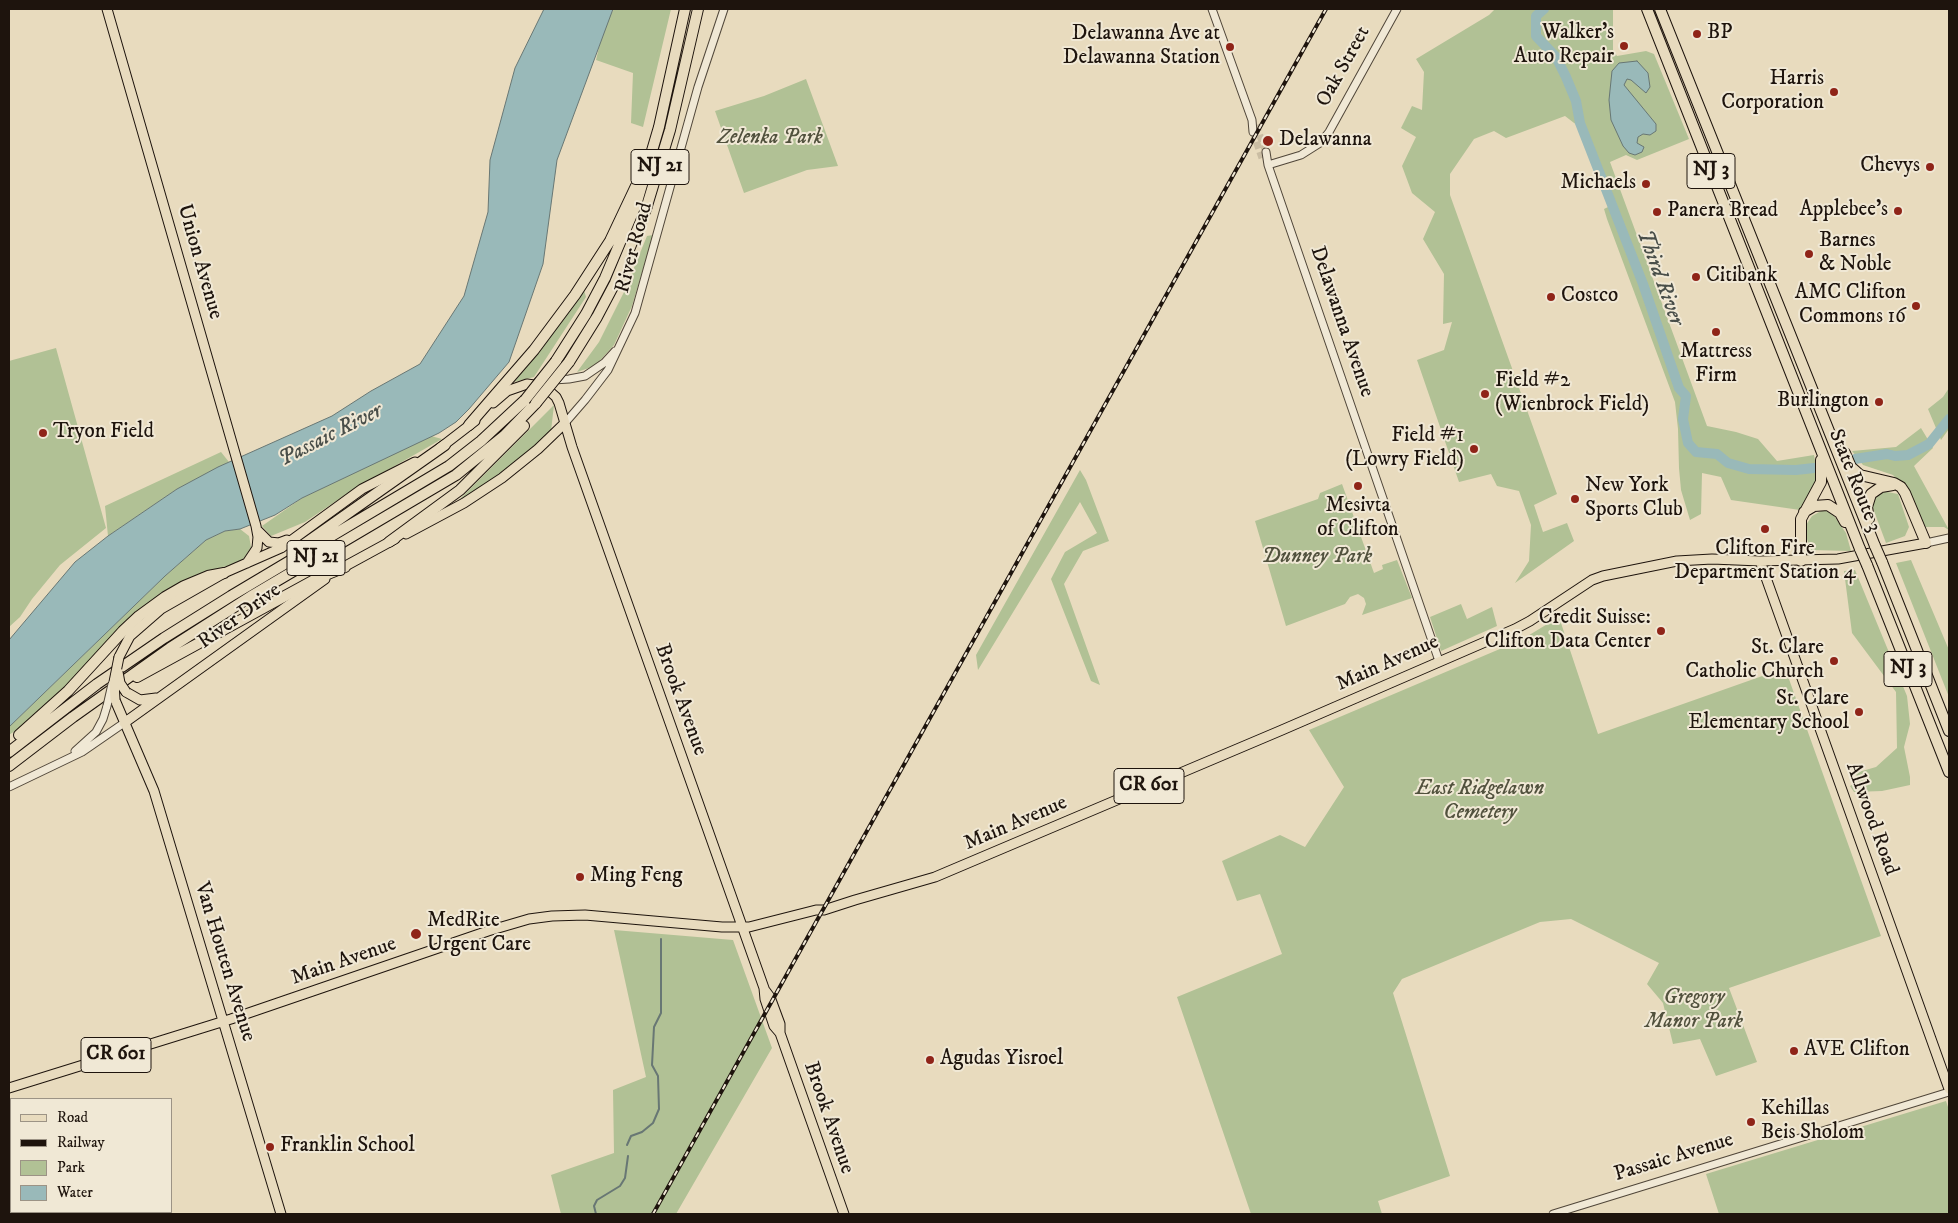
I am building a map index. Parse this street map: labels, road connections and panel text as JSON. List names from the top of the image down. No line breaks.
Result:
{"streets":{"highway":["NJ 21","NJ 3","State Route 3"],"main road":["Union Avenue","River Drive","Main Avenue","Brook Avenue","CR 601","Allwood Road","Van Houten Avenue"],"street":["Oak Street","River Road","Delawanna Avenue","Passaic Avenue"]},"crossings":[["Oak Street","Delawanna Avenue"],["River Road","River Drive"],["River Road","Brook Avenue"],["Delawanna Avenue","Main Avenue"],["River Drive","Brook Avenue"],["River Drive","Van Houten Avenue"],["Main Avenue","Brook Avenue"],["Main Avenue","Allwood Road"],["Main Avenue","Van Houten Avenue"],["Allwood Road","Passaic Avenue"]],"water":["Third River","Passaic River"],"parks":["Zelenka Park","Dunney Park","East Ridgelawn Cemetery","Gregory Manor Park"],"places":["BP","Walker's Auto Repair","Delawanna Ave at Delawanna Station","Harris Corporation","Delawanna","Chevys","Michaels","Applebee's","Panera Bread","Barnes & Noble","Citibank","Costco","AMC Clifton Commons 16","Mattress Firm","Field #2 (Wienbrock Field)","Burlington","Tryon Field","Field #1 (Lowry Field)","Mesivta of Clifton","New York Sports Club","Clifton Fire Department Station 4","Credit Suisse: Clifton Data Center","St. Clare Catholic Church","St. Clare Elementary School","Ming Feng","MedRite Urgent Care","AVE Clifton","Agudas Yisroel","Kehillas Beis Sholom","Franklin School"],"legend":["Road","Railway","Park","Water"]}
